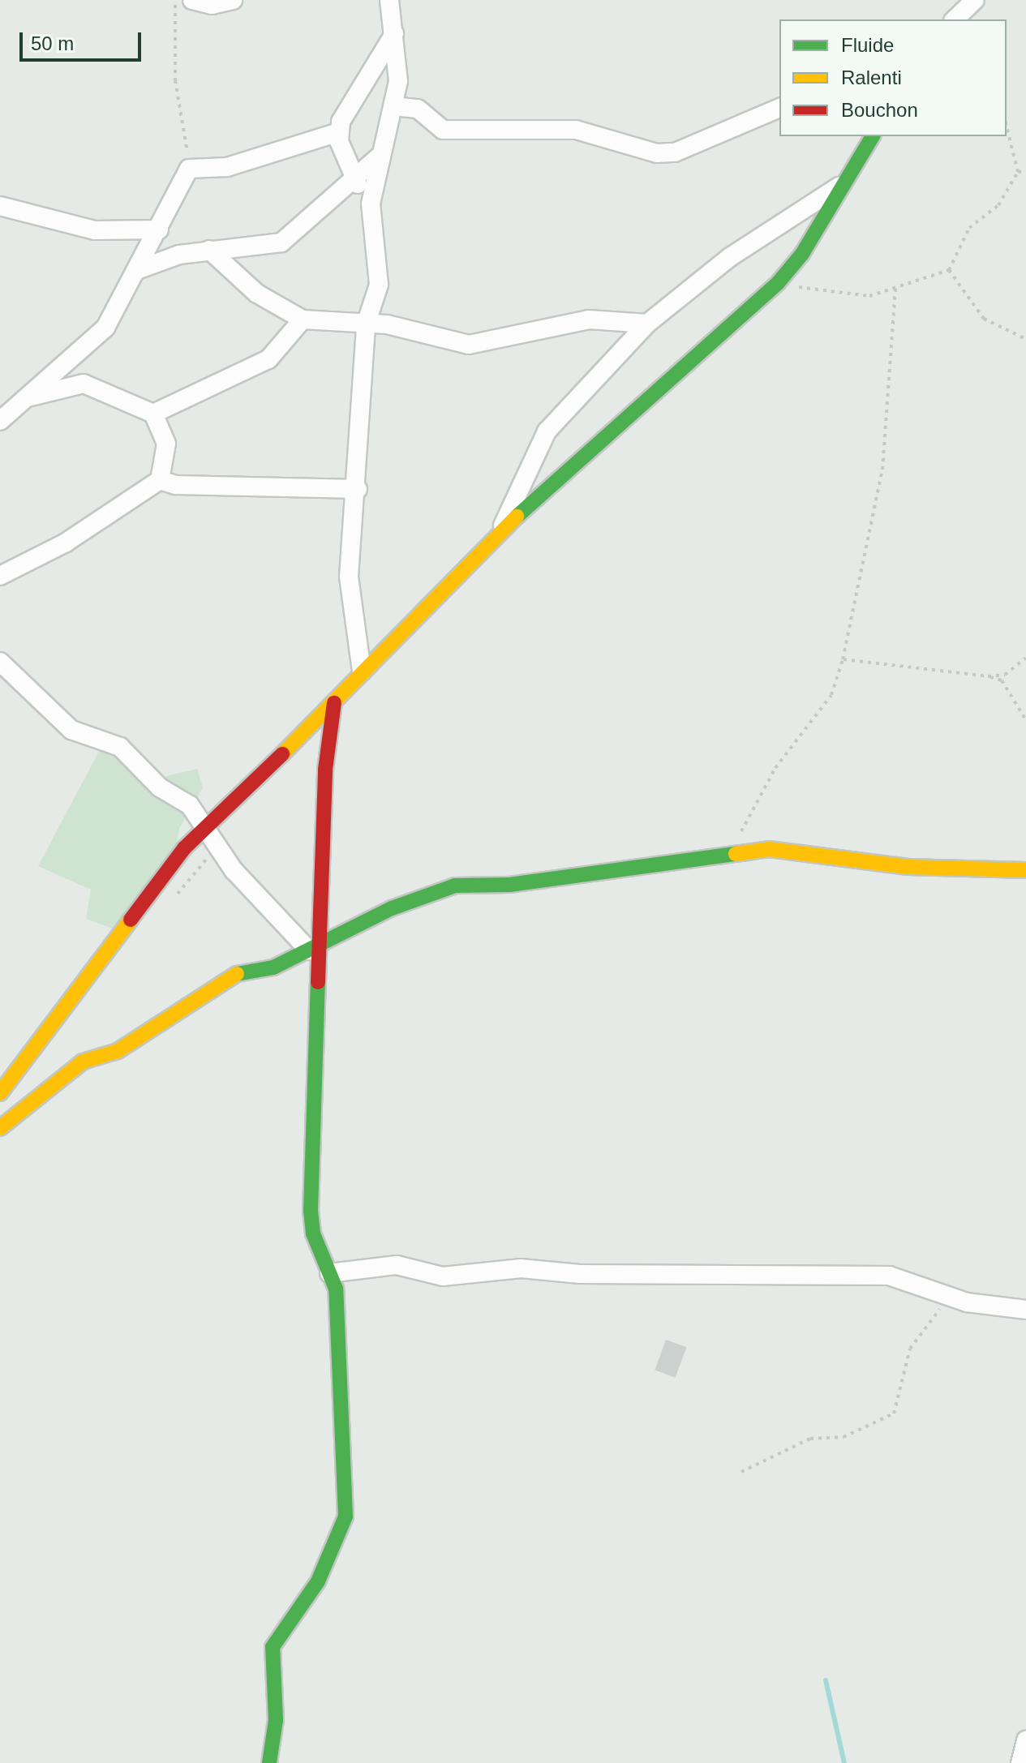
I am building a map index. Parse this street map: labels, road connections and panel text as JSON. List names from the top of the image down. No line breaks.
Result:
{"legend":["Fluide","Ralenti","Bouchon"],"scale_bar":"50 m"}
